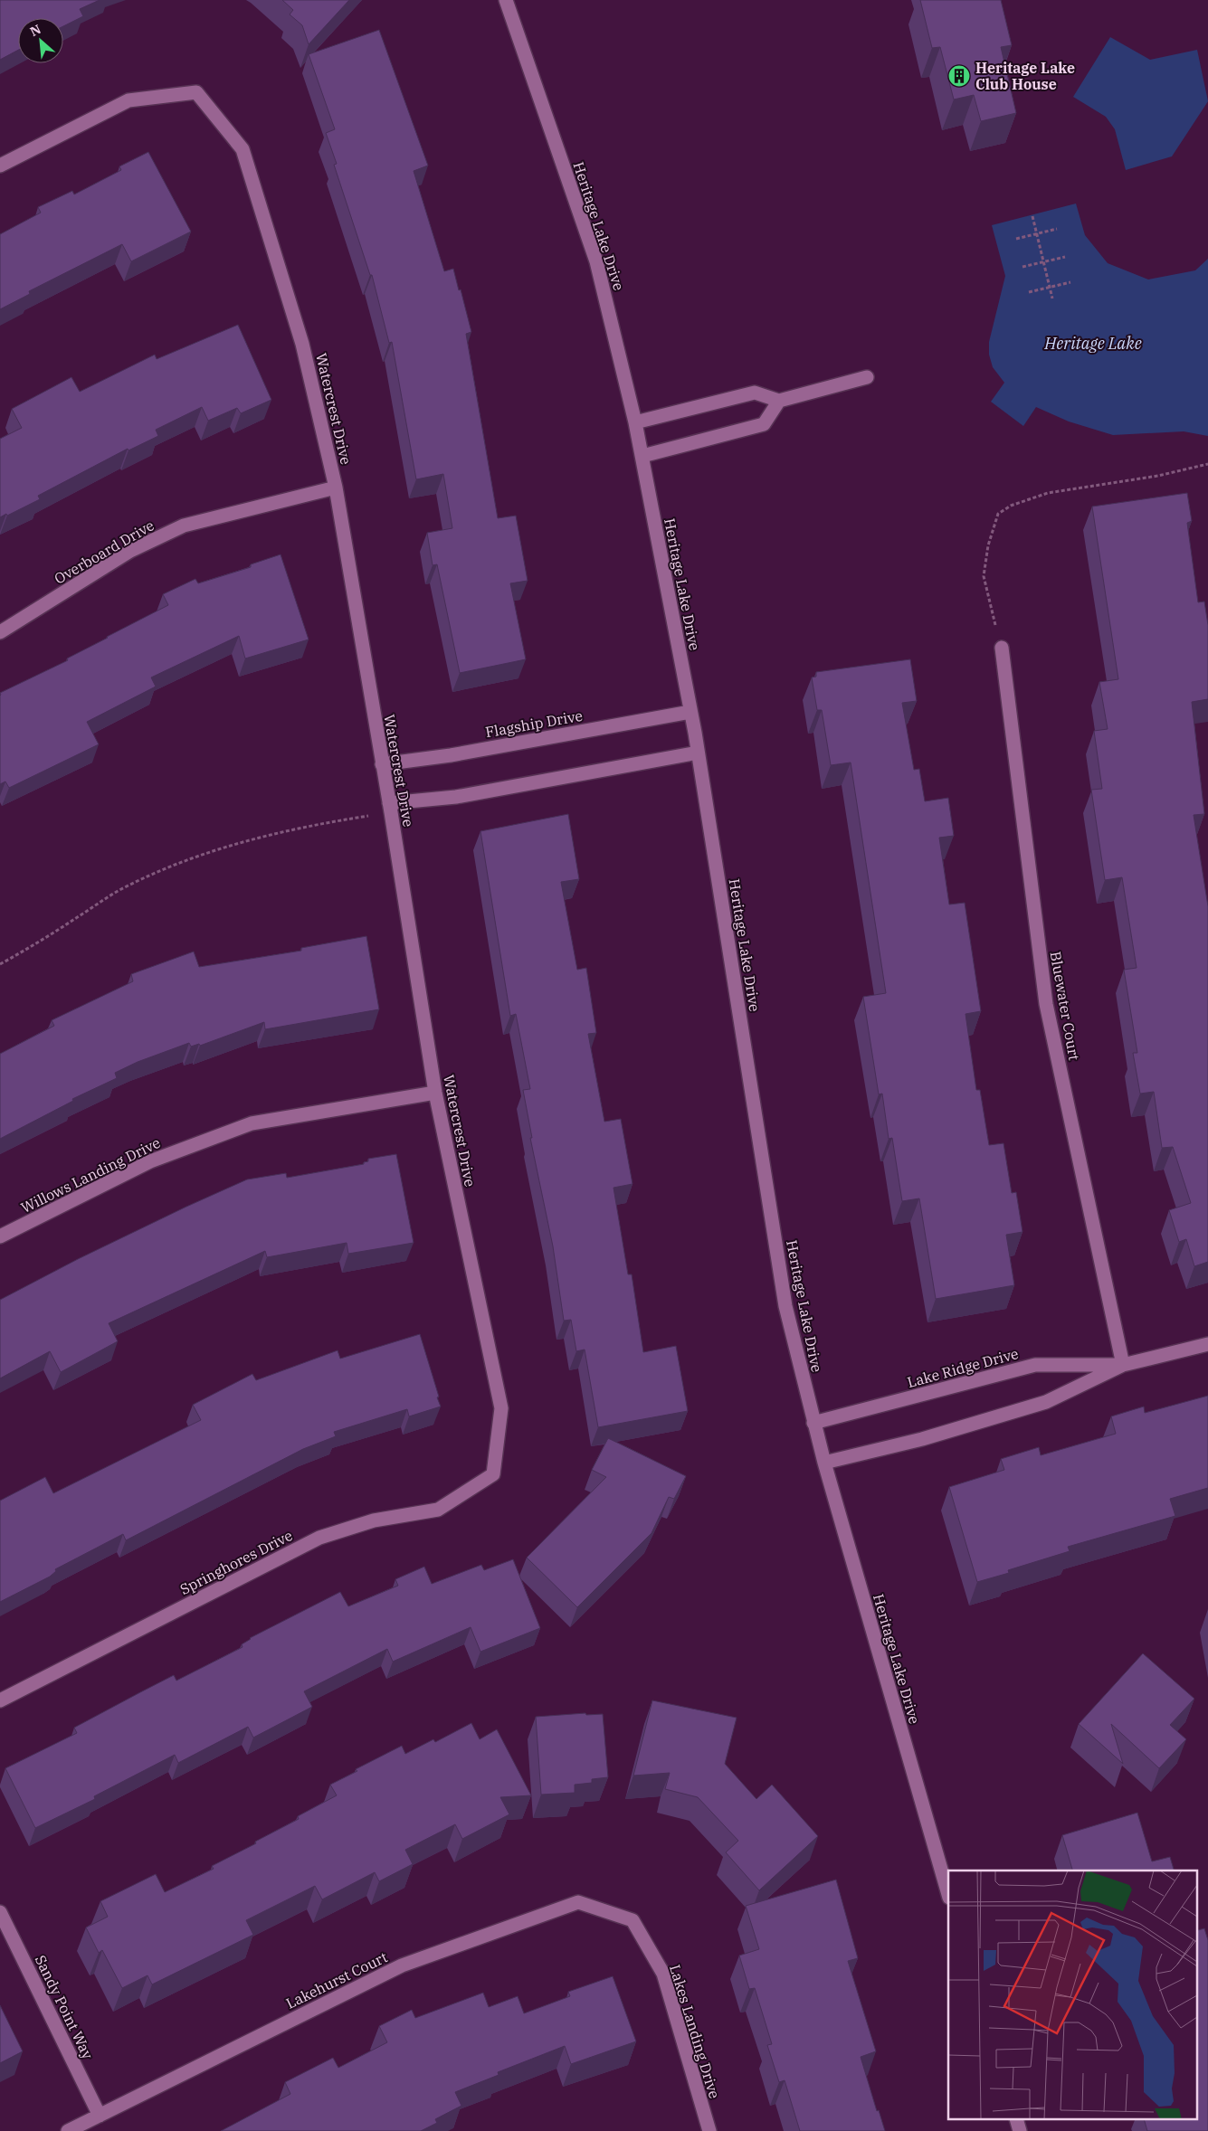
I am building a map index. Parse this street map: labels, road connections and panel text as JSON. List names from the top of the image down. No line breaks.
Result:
{"streets":{"street":["Heritage Lake Drive","Watercrest Drive","Overboard Drive","Flagship Drive","Bluewater Court","Willows Landing Drive","Lake Ridge Drive","Springhores Drive","Lakehurst Court","Sandy Point Way","Lakes Landing Drive"]},"crossings":[["Heritage Lake Drive","Flagship Drive"],["Heritage Lake Drive","Lake Ridge Drive"],["Watercrest Drive","Overboard Drive"],["Watercrest Drive","Flagship Drive"],["Watercrest Drive","Willows Landing Drive"],["Watercrest Drive","Springhores Drive"],["Bluewater Court","Lake Ridge Drive"],["Lakehurst Court","Sandy Point Way"],["Lakehurst Court","Lakes Landing Drive"]],"water":["Heritage Lake"],"places":{"building":["Heritage Lake Club House"]},"north":"top left"}
